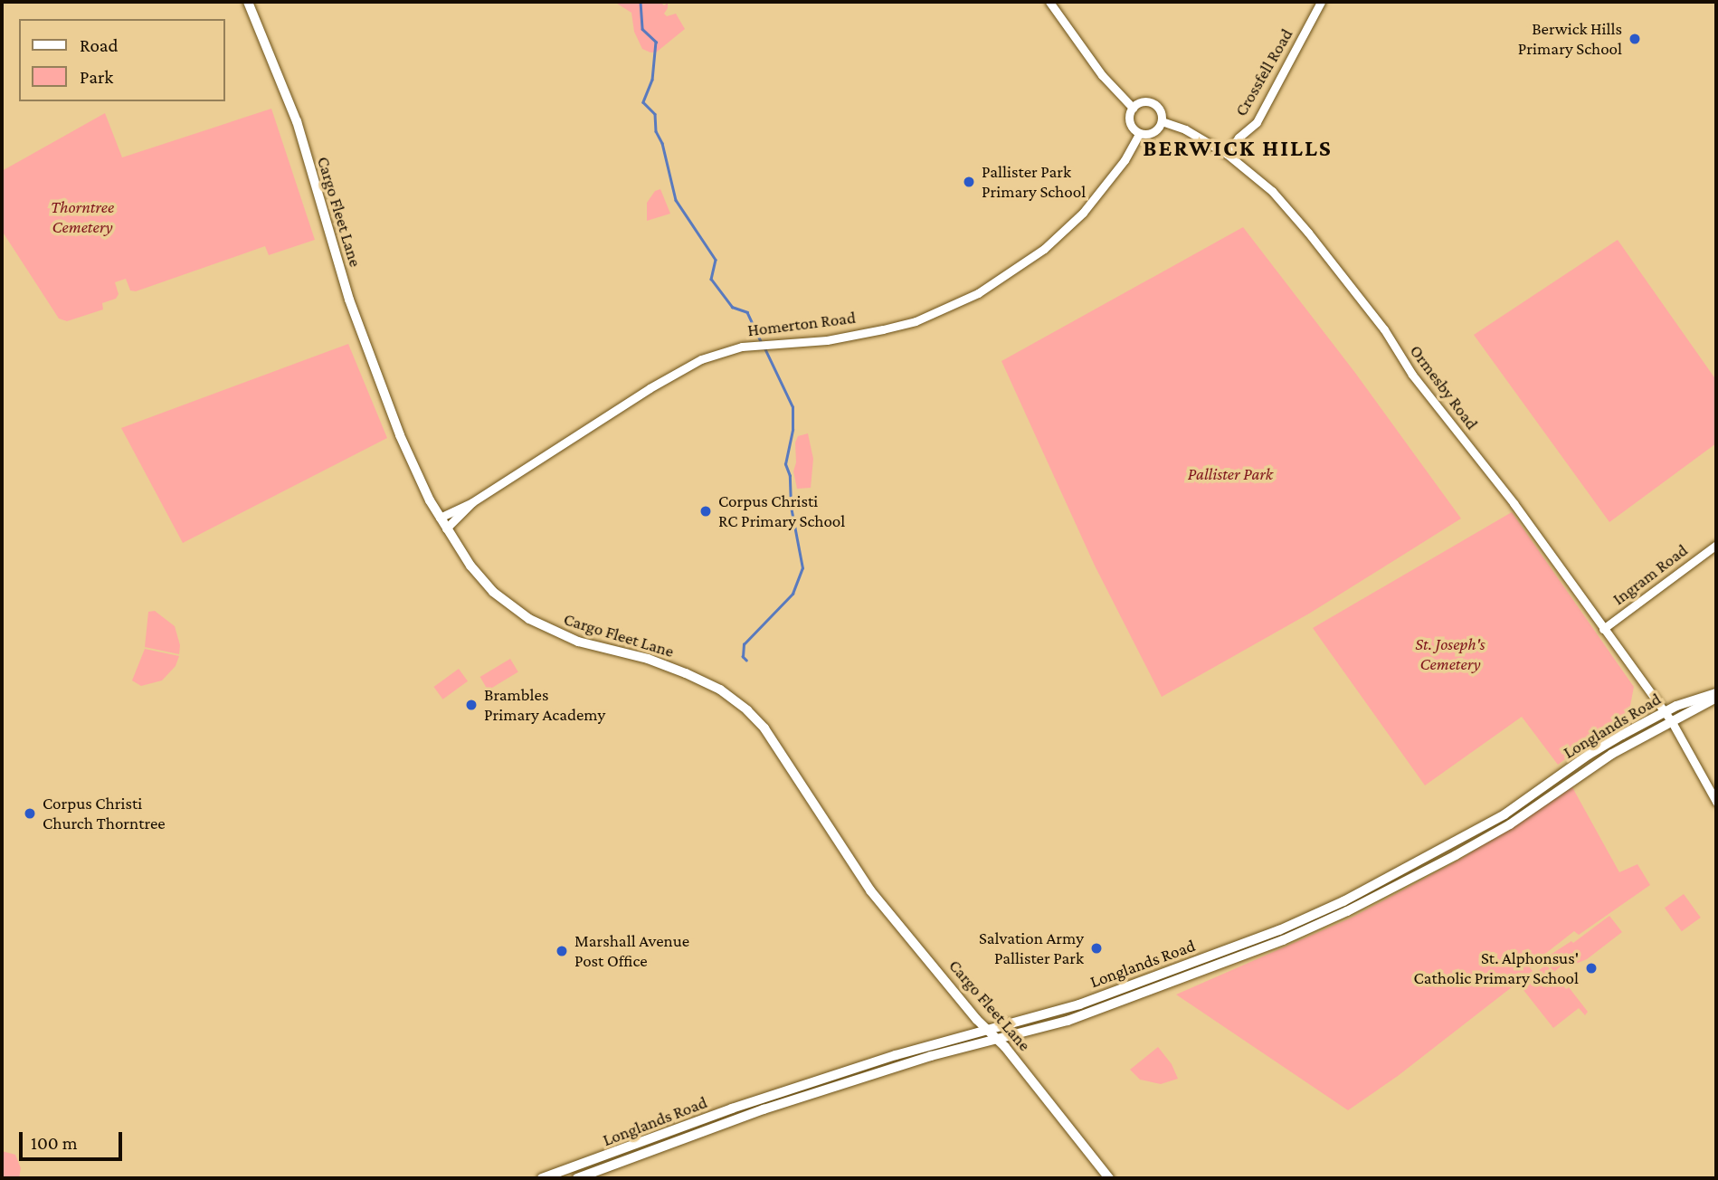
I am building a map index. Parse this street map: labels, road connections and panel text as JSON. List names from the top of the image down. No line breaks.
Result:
{"streets":{"main road":["Cargo Fleet Lane","Longlands Road"],"street":["Crossfell Road","Homerton Road","Ormesby Road","Ingram Road"]},"crossings":[["Crossfell Road","Ormesby Road"],["Cargo Fleet Lane","Homerton Road"],["Cargo Fleet Lane","Longlands Road"],["Homerton Road","Ormesby Road"],["Ormesby Road","Ingram Road"],["Ormesby Road","Longlands Road"]],"districts":["BERWICK HILLS"],"parks":["Thorntree Cemetery","Pallister Park","St. Joseph's Cemetery"],"places":["Berwick Hills Primary School","Pallister Park Primary School","Corpus Christi RC Primary School","Brambles Primary Academy","Corpus Christi Church Thorntree","Salvation Army Pallister Park","Marshall Avenue Post Office","St. Alphonsus' Catholic Primary School"],"legend":["Road","Park"],"scale_bar":"100 m"}
